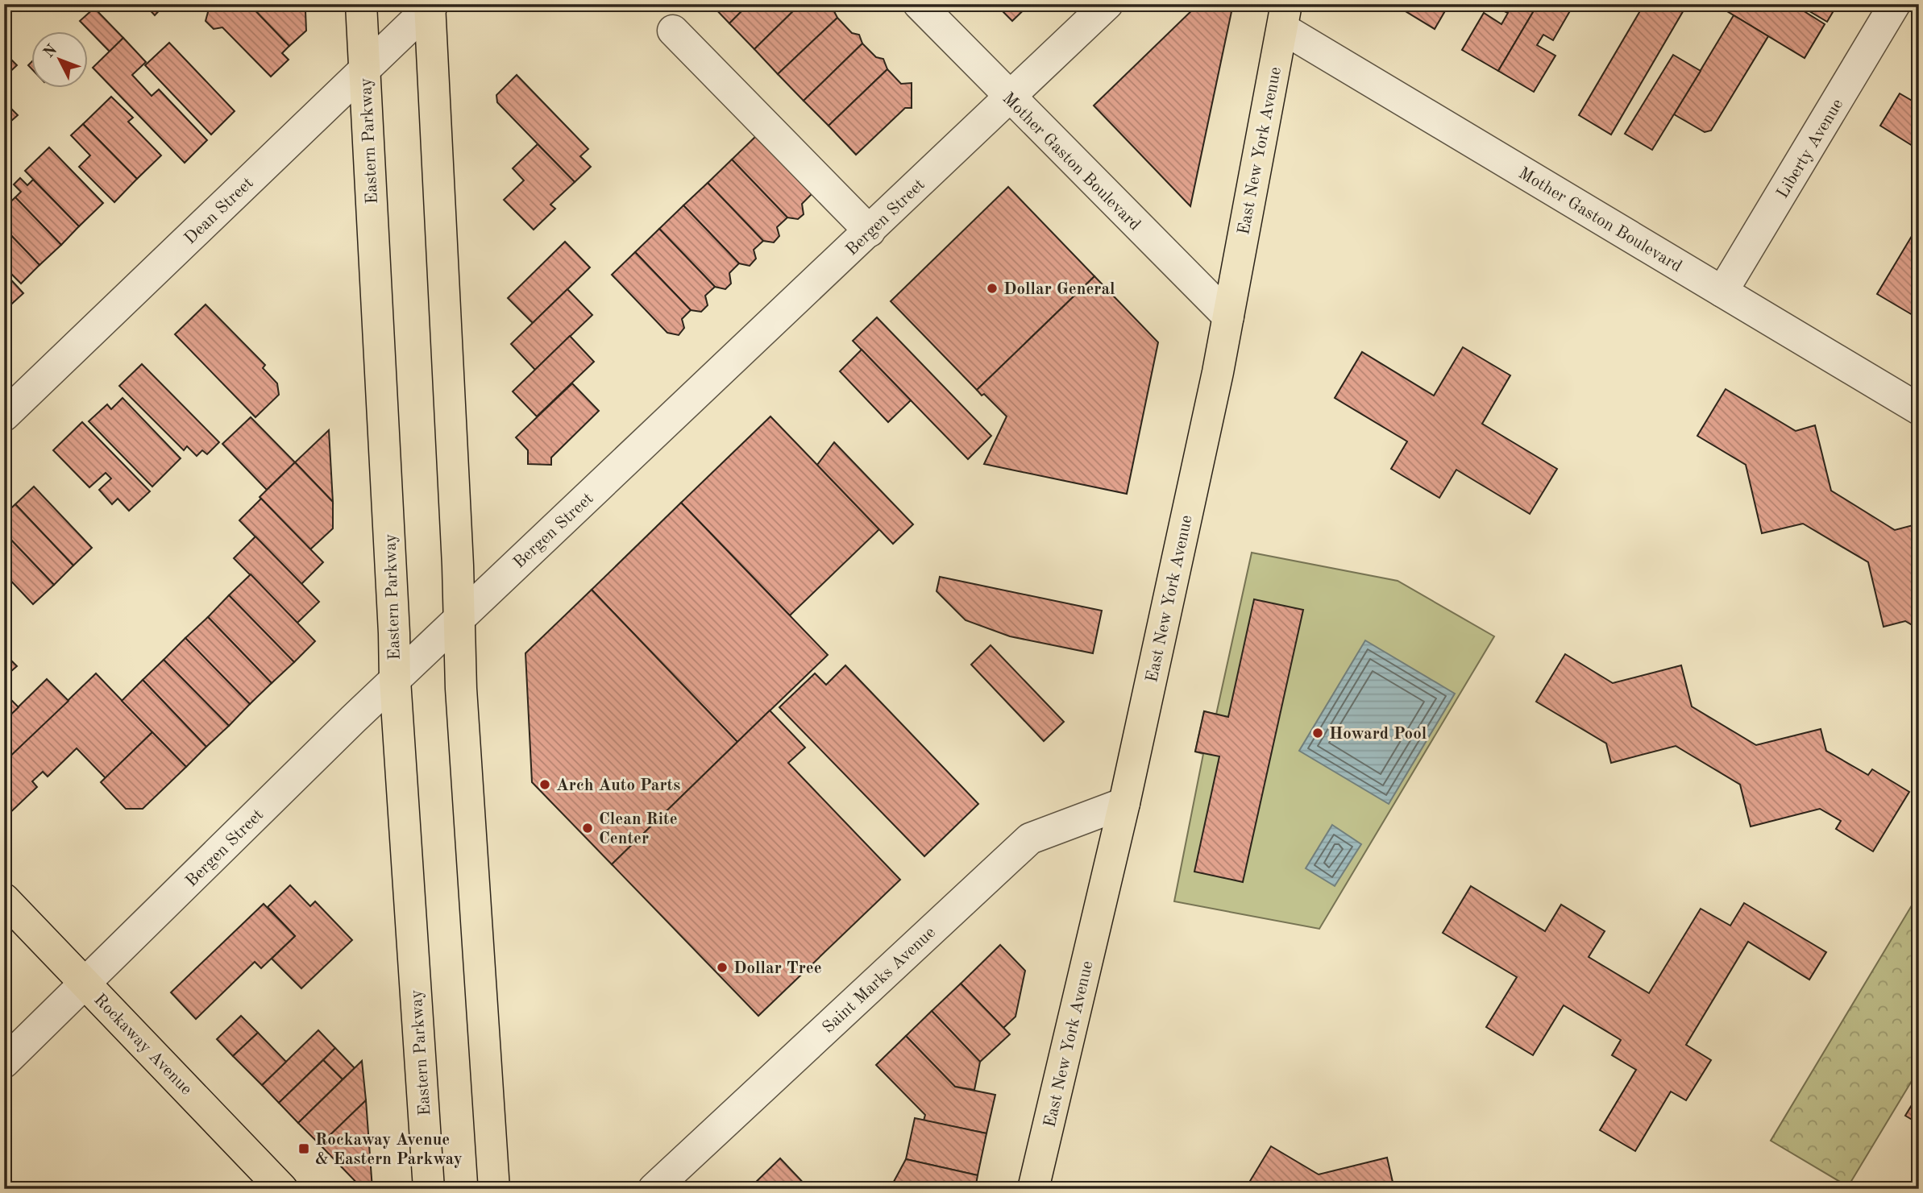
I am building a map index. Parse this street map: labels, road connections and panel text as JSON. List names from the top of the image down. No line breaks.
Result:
{"streets":{"main road":["Eastern Parkway","East New York Avenue","Rockaway Avenue"],"street":["Liberty Avenue","Mother Gaston Boulevard","Dean Street","Bergen Street","Saint Marks Avenue"]},"crossings":[["Eastern Parkway","Dean Street"],["Eastern Parkway","Bergen Street"],["Liberty Avenue","Mother Gaston Boulevard"],["East New York Avenue","Mother Gaston Boulevard"],["East New York Avenue","Saint Marks Avenue"],["Mother Gaston Boulevard","Bergen Street"],["Bergen Street","Rockaway Avenue"]],"places":{"other":["Dollar General","Howard Pool","Arch Auto Parts","Clean Rite Center","Dollar Tree"],"transit":["Rockaway Avenue & Eastern Parkway"]},"north":"top left"}
